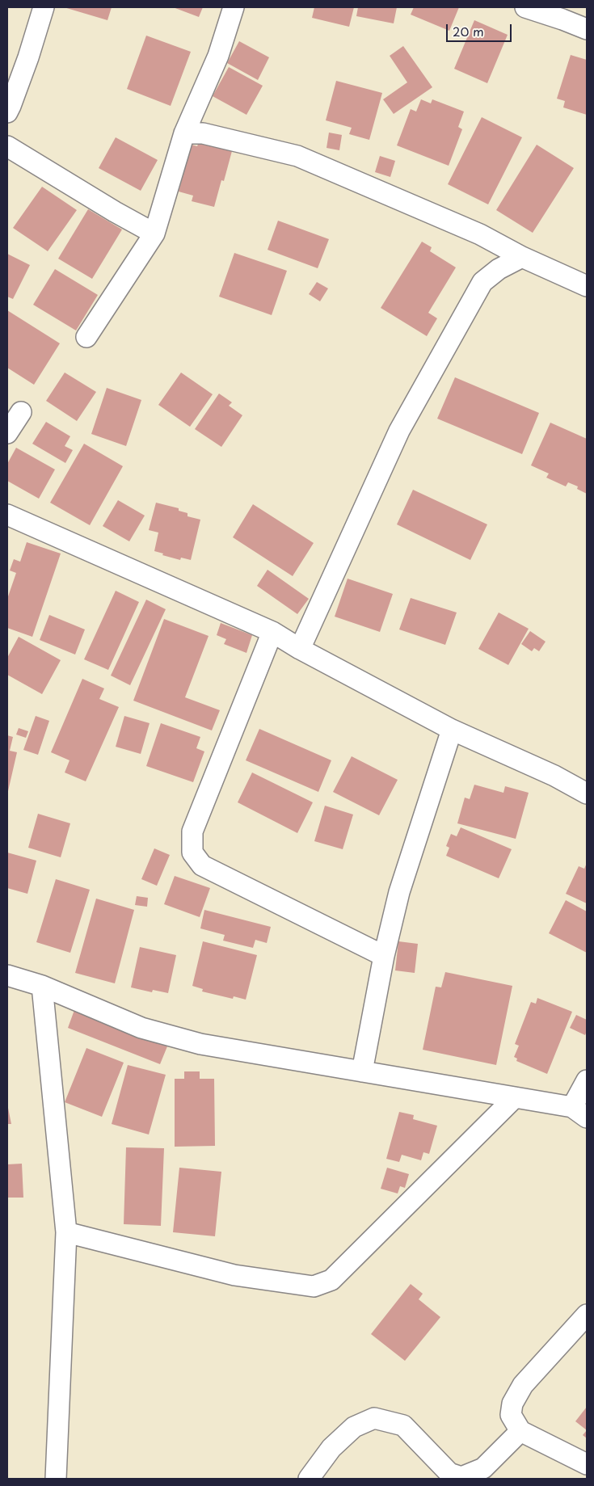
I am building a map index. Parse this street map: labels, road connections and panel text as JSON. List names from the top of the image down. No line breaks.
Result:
{"scale_bar":"20 m"}
